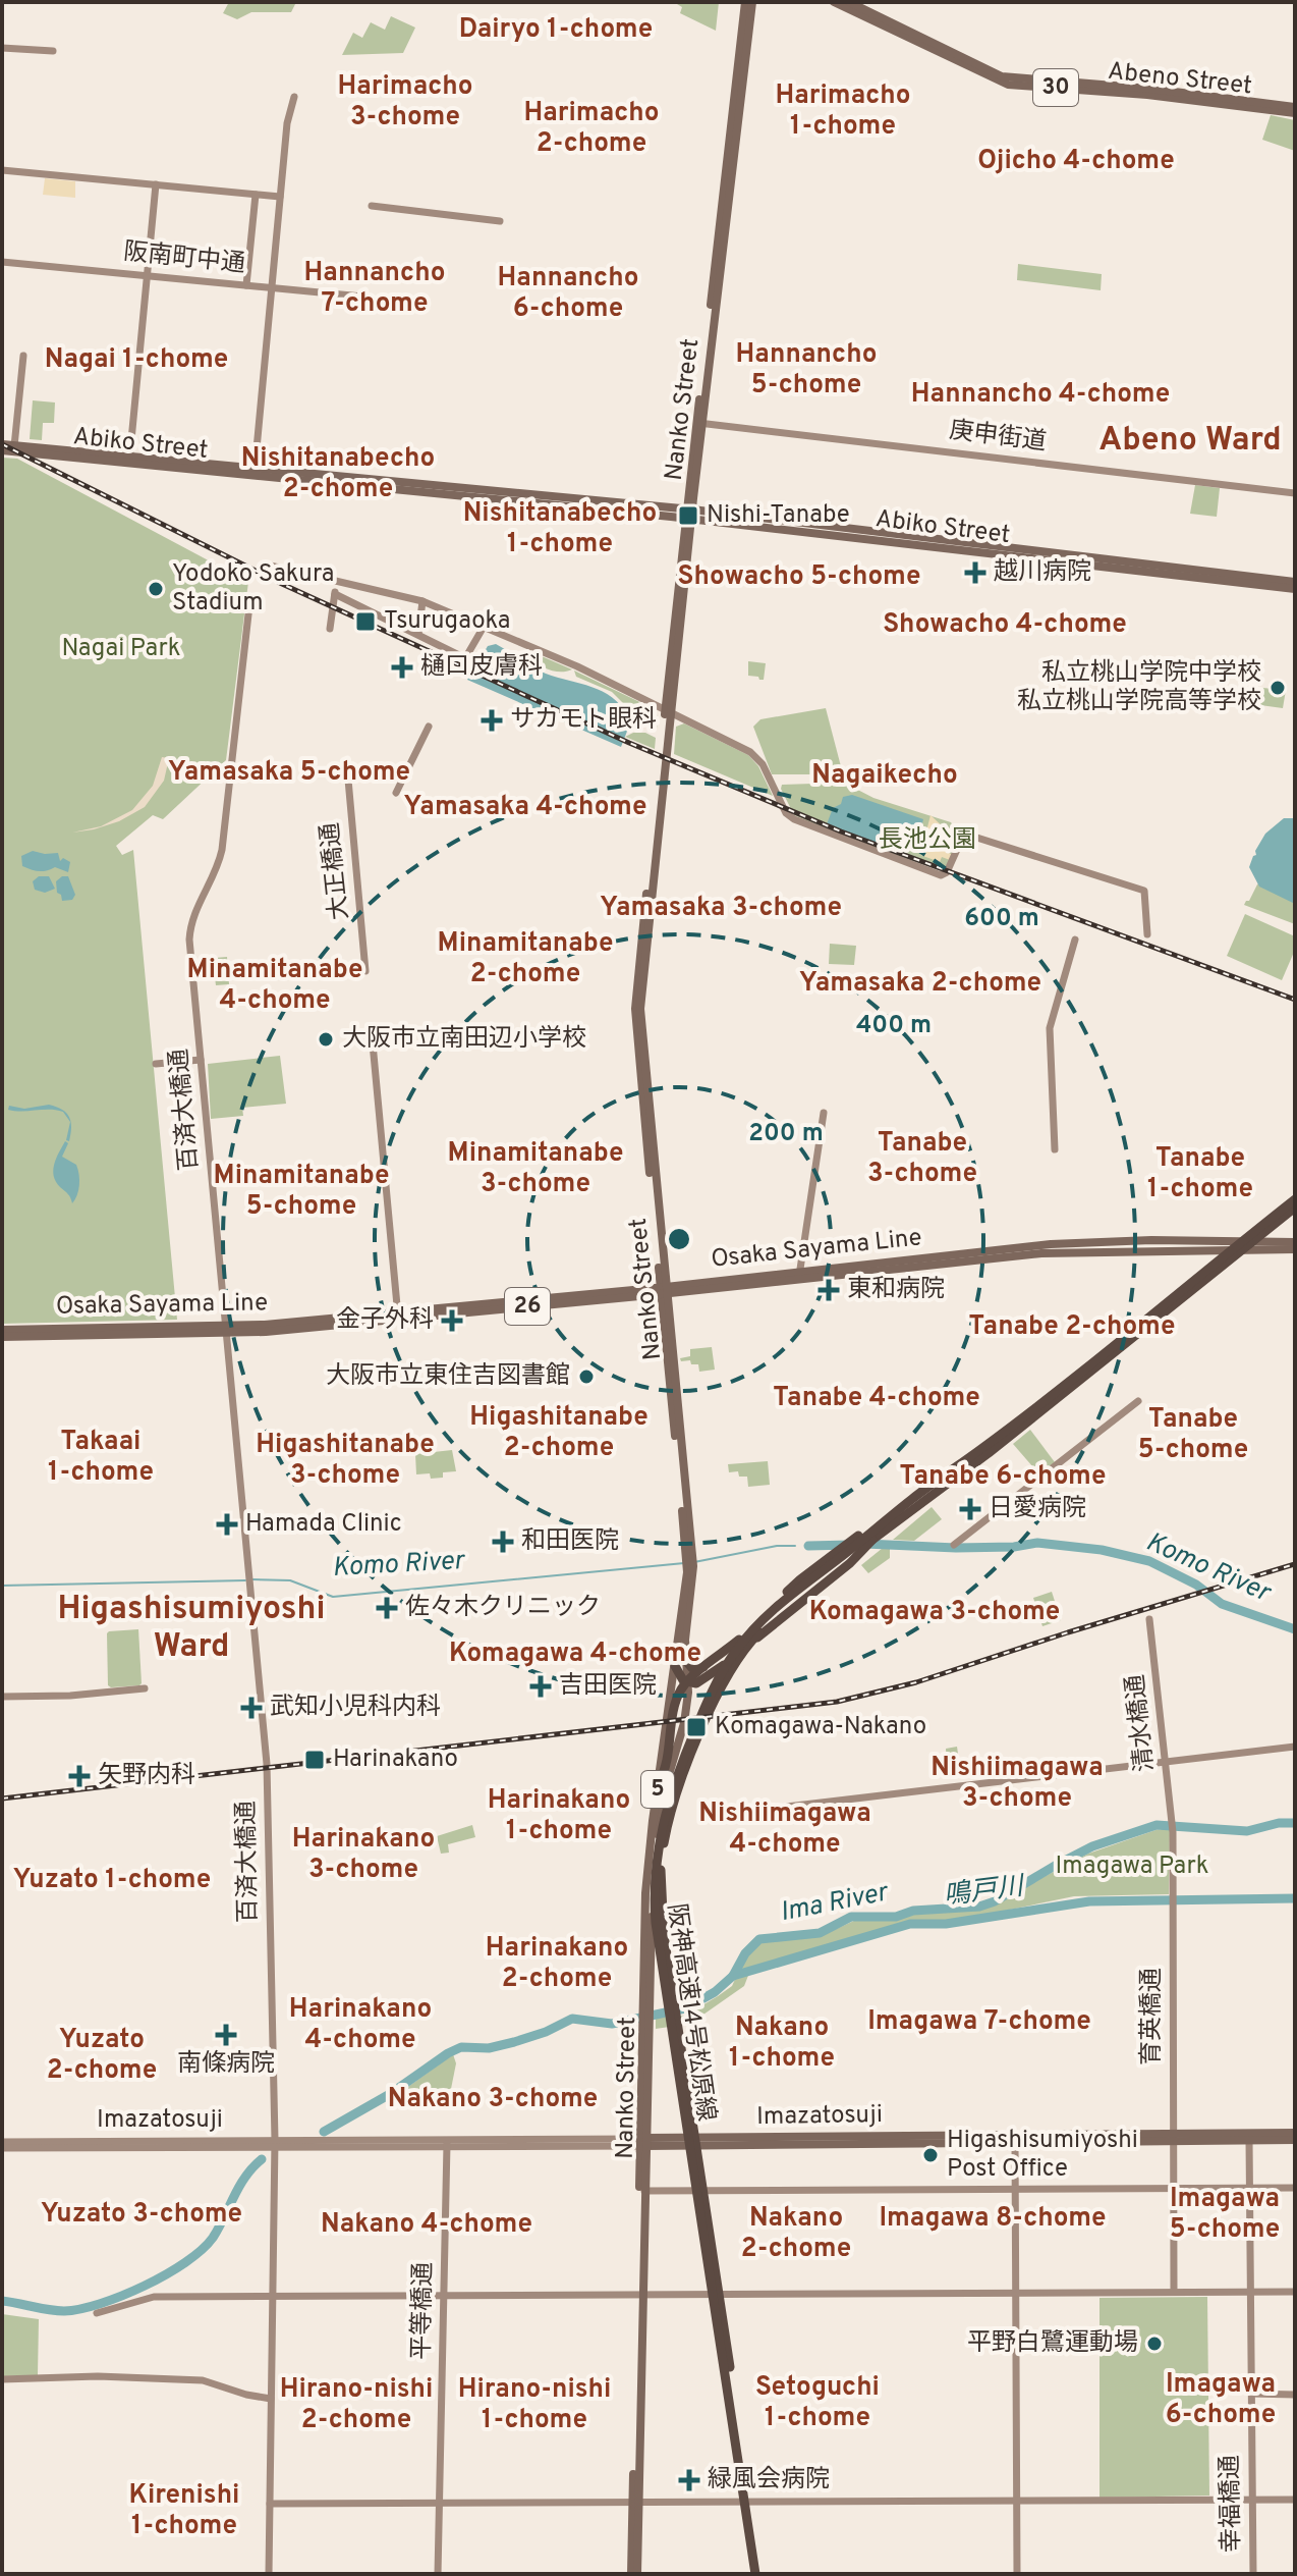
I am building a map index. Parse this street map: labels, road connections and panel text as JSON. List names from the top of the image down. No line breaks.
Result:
{"streets":{"highway":["阪神高速14号松原線"],"main road":["Abeno Street","30","Nanko Street","Abiko Street","Osaka Sayama Line","26","5","Imazatosuji"],"street":["阪南町中通","庚申街道","大正橋通","百済大橋通","清水橋通","育英橋通","平等橋通","幸福橋通"]},"crossings":[["Nanko Street","庚申街道"],["Nanko Street","Abiko Street"],["Nanko Street","Osaka Sayama Line"],["Nanko Street","Imazatosuji"],["百済大橋通","Osaka Sayama Line"],["百済大橋通","Imazatosuji"],["清水橋通","育英橋通"],["育英橋通","Imazatosuji"],["Imazatosuji","平等橋通"],["Imazatosuji","幸福橋通"]],"districts":["Dairyo 1-chome","Harimacho 3-chome","Harimacho 1-chome","Harimacho 2-chome","Ojicho 4-chome","Hannancho 7-chome","Hannancho 6-chome","Hannancho 5-chome","Nagai 1-chome","Hannancho 4-chome","Abeno Ward","Nishitanabecho 2-chome","Nishitanabecho 1-chome","Showacho 5-chome","Showacho 4-chome","Yamasaka 5-chome","Nagaikecho","Yamasaka 4-chome","Yamasaka 3-chome","Minamitanabe 2-chome","Minamitanabe 4-chome","Yamasaka 2-chome","Tanabe 3-chome","Minamitanabe 3-chome","Tanabe 1-chome","Minamitanabe 5-chome","Tanabe 2-chome","Tanabe 4-chome","Higashitanabe 2-chome","Tanabe 5-chome","Takaai 1-chome","Higashitanabe 3-chome","Tanabe 6-chome","Higashisumiyoshi Ward","Komagawa 3-chome","Komagawa 4-chome","Nishiimagawa 3-chome","Harinakano 1-chome","Nishiimagawa 4-chome","Harinakano 3-chome","Yuzato 1-chome","Harinakano 2-chome","Harinakano 4-chome","Imagawa 7-chome","Nakano 1-chome","Yuzato 2-chome","Nakano 3-chome","Imagawa 5-chome","Yuzato 3-chome","Nakano 2-chome","Imagawa 8-chome","Nakano 4-chome","Imagawa 6-chome","Setoguchi 1-chome","Hirano-nishi 2-chome","Hirano-nishi 1-chome","Kirenishi 1-chome"],"water":["Komo River","鳴戸川","Ima River"],"parks":["Nagai Park","長池公園","Imagawa Park"],"places":{"transit":["Nishi-Tanabe","Tsurugaoka","Komagawa-Nakano","Harinakano"],"health":["越川病院","樋口皮膚科","サカモト眼科","東和病院","金子外科","日愛病院","Hamada Clinic","和田医院","佐々木クリニック","吉田医院","武知小児科内科","矢野内科","南條病院","緑風会病院"],"other":["Yodoko Sakura Stadium","私立桃山学院中学校 私立桃山学院高等学校","大阪市立南田辺小学校","大阪市立東住吉図書館","Higashisumiyoshi Post Office","平野白鷺運動場"]},"rings":["600 m","400 m","200 m"]}
